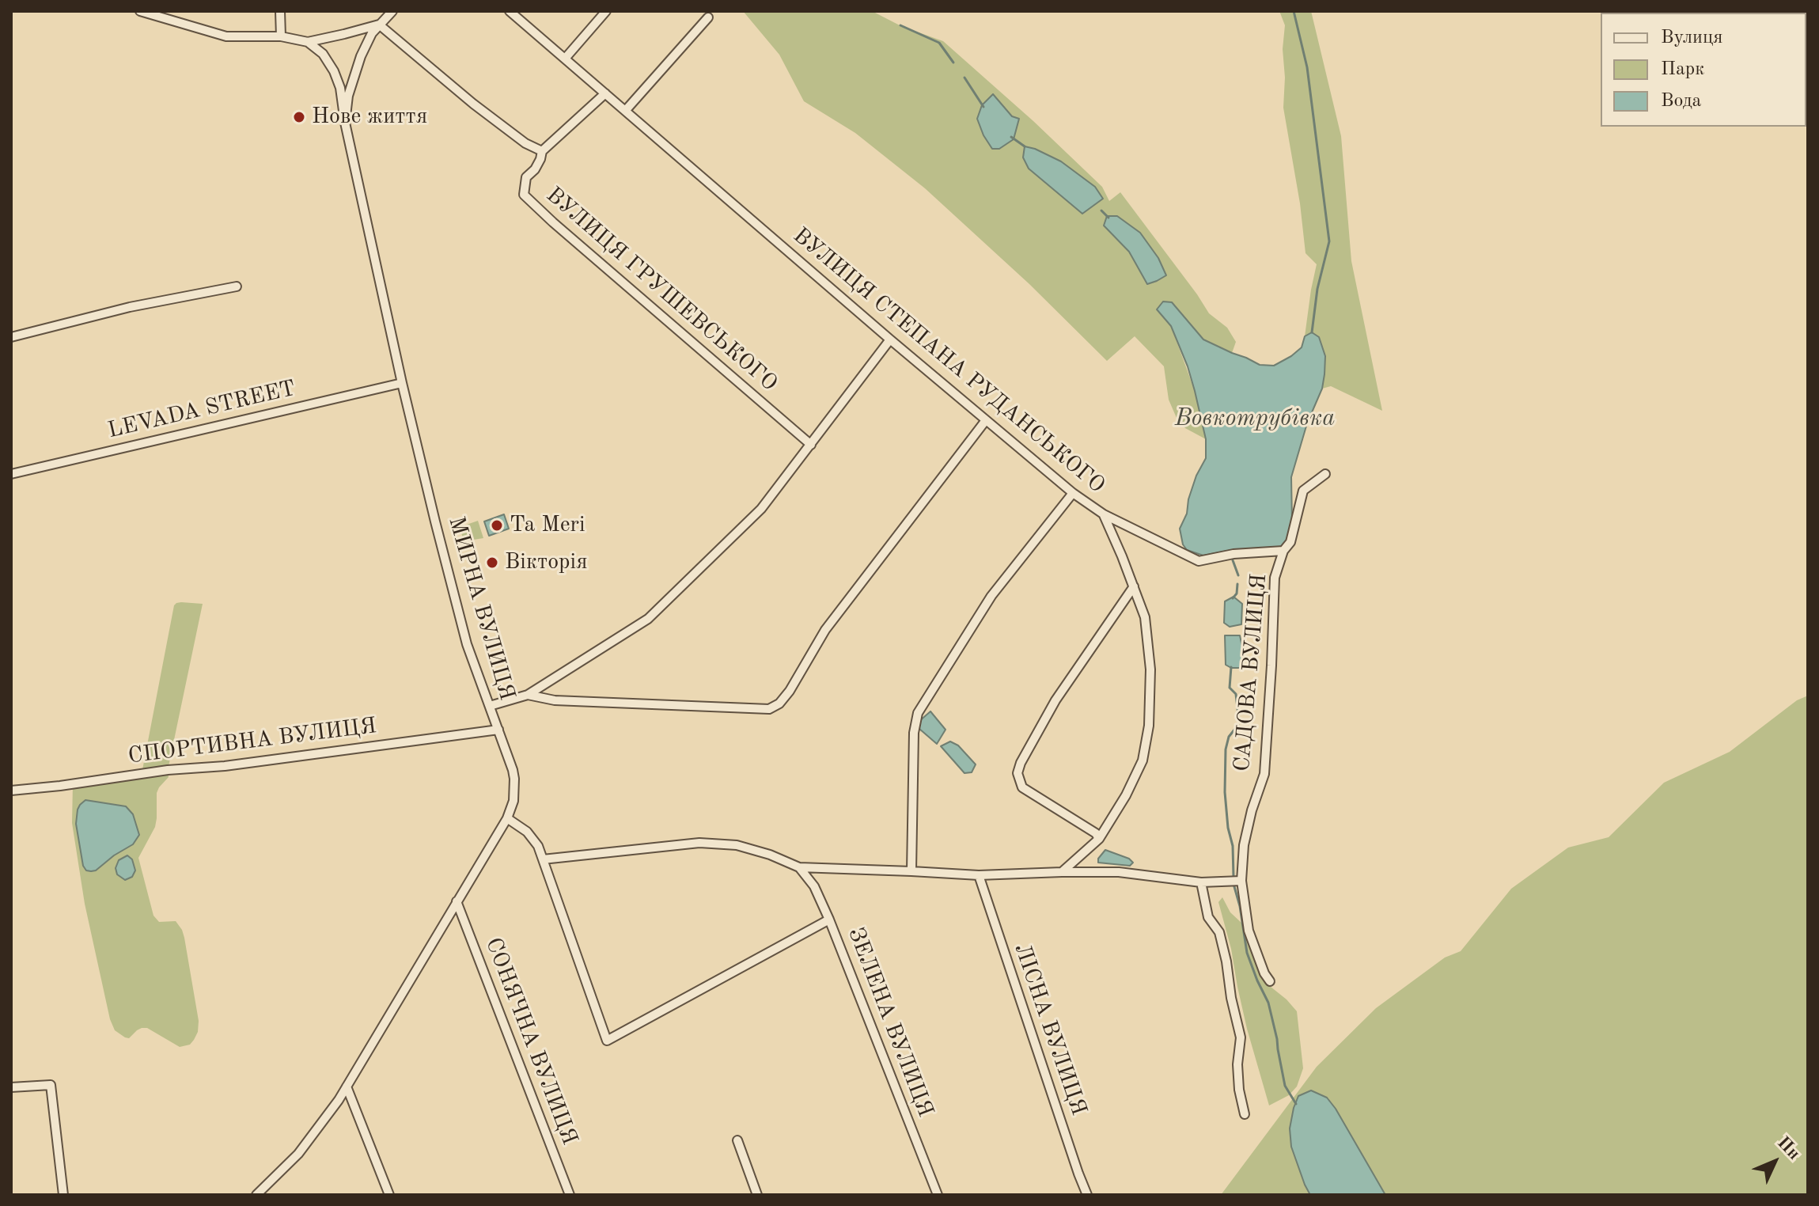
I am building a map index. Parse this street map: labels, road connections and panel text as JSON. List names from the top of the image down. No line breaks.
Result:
{"streets":{"street":["ВУЛИЦЯ ГРУШЕВСЬКОГО","ВУЛИЦЯ СТЕПАНА РУДАНСЬКОГО","LEVADA STREET","МИРНА ВУЛИЦЯ","САДОВА ВУЛИЦЯ","СПОРТИВНА ВУЛИЦЯ","ЗЕЛЕНА ВУЛИЦЯ","ЛІСНА ВУЛИЦЯ","СОНЯЧНА ВУЛИЦЯ"]},"crossings":[["ВУЛИЦЯ ГРУШЕВСЬКОГО","ВУЛИЦЯ СТЕПАНА РУДАНСЬКОГО"],["ВУЛИЦЯ СТЕПАНА РУДАНСЬКОГО","САДОВА ВУЛИЦЯ"],["LEVADA STREET","МИРНА ВУЛИЦЯ"],["МИРНА ВУЛИЦЯ","СПОРТИВНА ВУЛИЦЯ"],["МИРНА ВУЛИЦЯ","СОНЯЧНА ВУЛИЦЯ"]],"water":["Вовкотрубівка"],"places":["Нове життя","Ta Meri","Вікторія"],"legend":["Вулиця","Парк","Вода"],"north":"top right"}
